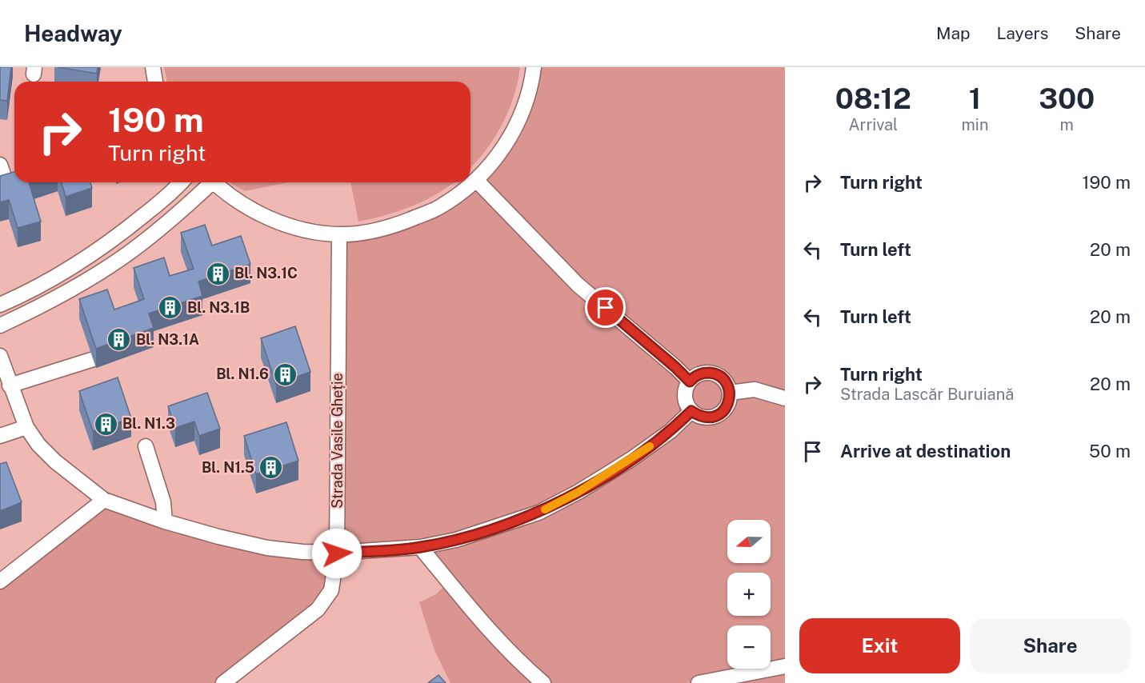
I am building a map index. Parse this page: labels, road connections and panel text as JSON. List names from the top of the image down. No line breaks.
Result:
{"streets":{"street":["Strada Vasile Gheție"]},"places":{"building":["Bl. N3.1C","Bl. N3.1B","Bl. N3.1A","Bl. N1.6","Bl. N1.3","Bl. N1.5"]},"north":"left","page":{"header":"Headway","nav":["Map","Layers","Share"],"eta":["08:12","Arrival","1","min","300","m"],"turn":["190 m","Turn right"],"list":[{"name":"Turn right","value":"190 m"},{"name":"Turn left","value":"20 m"},{"name":"Turn left","value":"20 m"},{"name":"Turn right","note":"Strada Lascăr Buruiană","value":"20 m"},{"name":"Arrive at destination","value":"50 m"}],"map_buttons":["+","−"],"buttons":["Exit","Share"]}}
